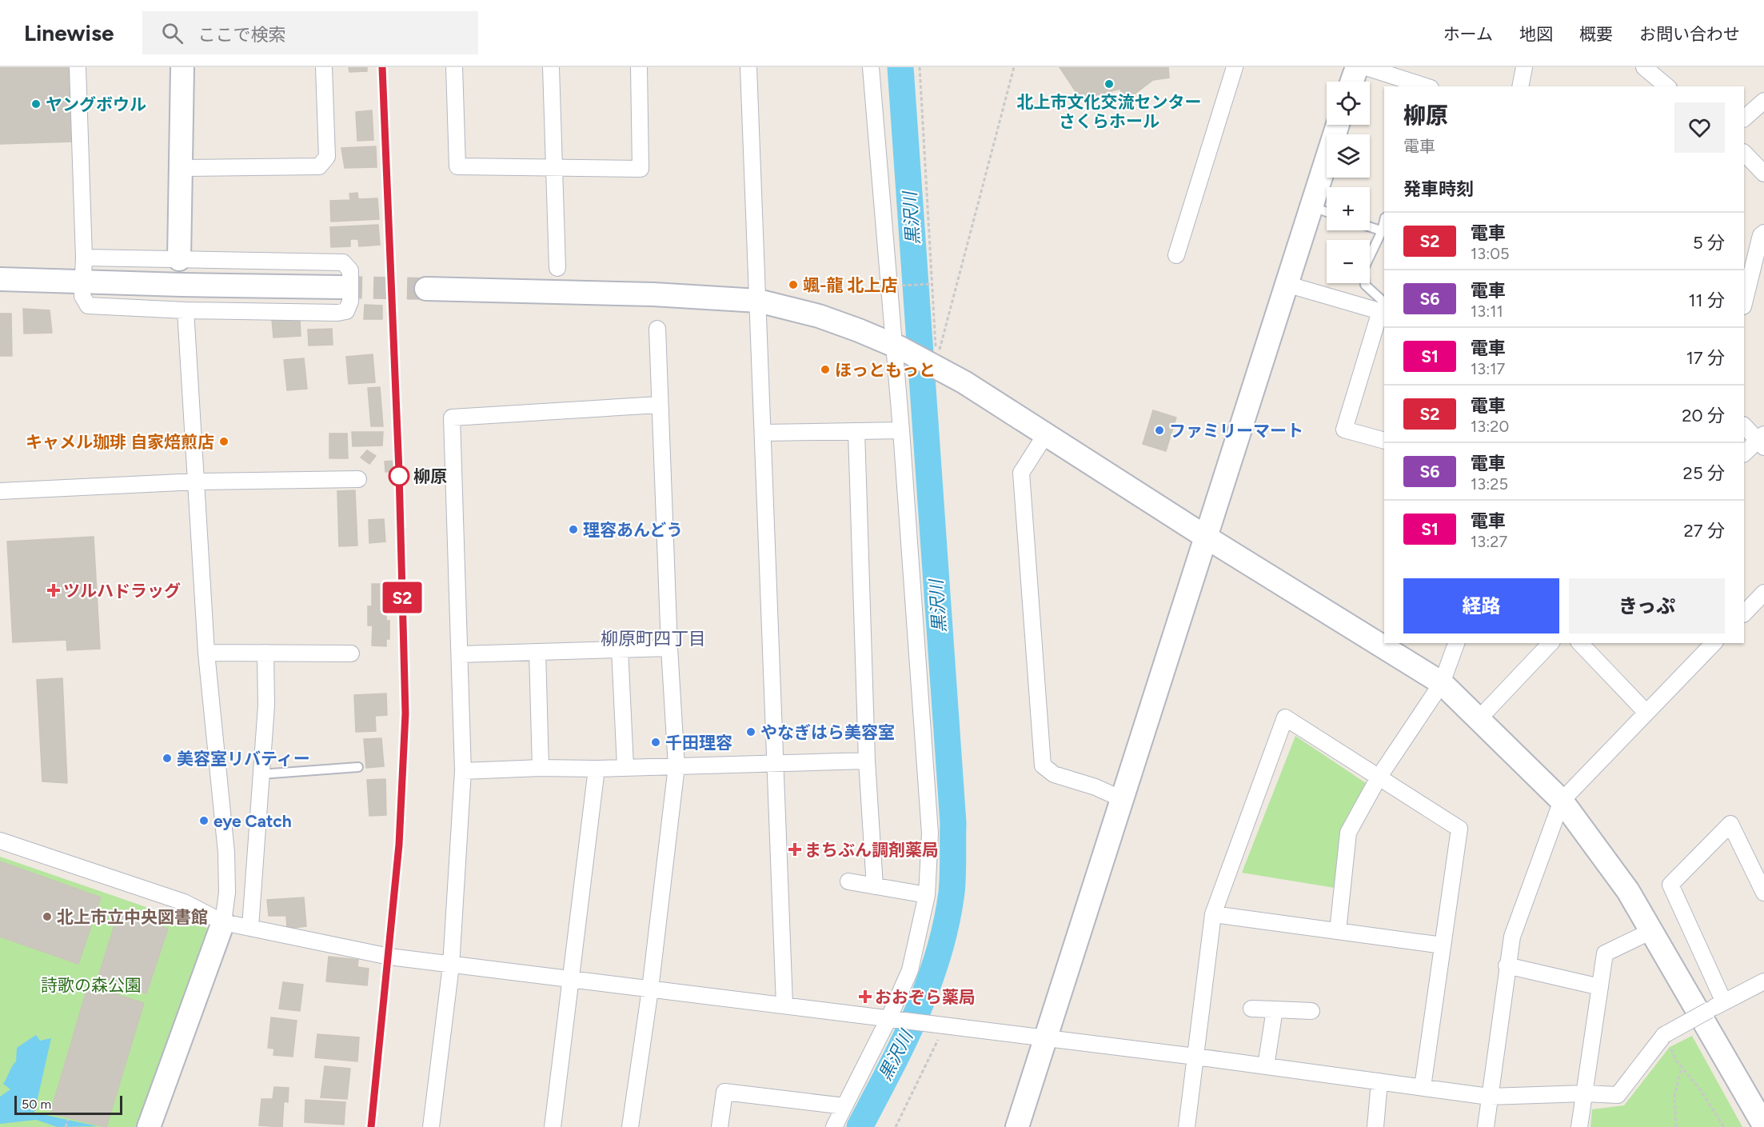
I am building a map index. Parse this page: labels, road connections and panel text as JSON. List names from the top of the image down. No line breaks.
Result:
{"districts":["柳原町四丁目"],"water":["黒沢川"],"parks":["詩歌の森公園"],"places":{"other":["北上市文化交流センター さくらホール","ヤングボウル","颯-龍 北上店","ほっともっと","ファミリーマート","キャメル珈琲 自家焙煎店","柳原","理容あんどう","やなぎはら美容室","千田理容","美容室リバティー","eye Catch","北上市立中央図書館"],"health":["ツルハドラッグ","まちぶん調剤薬局","おおぞら薬局"]},"scale_bar":"50 m","page":{"header":"Linewise","search":"ここで検索","nav":["ホーム","地図","概要","お問い合わせ"],"on_map":"S2","map_buttons":["+","−"],"heading":[["柳原","電車"],"発車時刻"],"list":[{"mark":"S2","name":"電車","note":"13:05","value":"5 分"},{"mark":"S6","name":"電車","note":"13:11","value":"11 分"},{"mark":"S1","name":"電車","note":"13:17","value":"17 分"},{"mark":"S2","name":"電車","note":"13:20","value":"20 分"},{"mark":"S6","name":"電車","note":"13:25","value":"25 分"},{"mark":"S1","name":"電車","note":"13:27","value":"27 分"}],"buttons":["経路","きっぷ"],"scale":"50 m"}}
